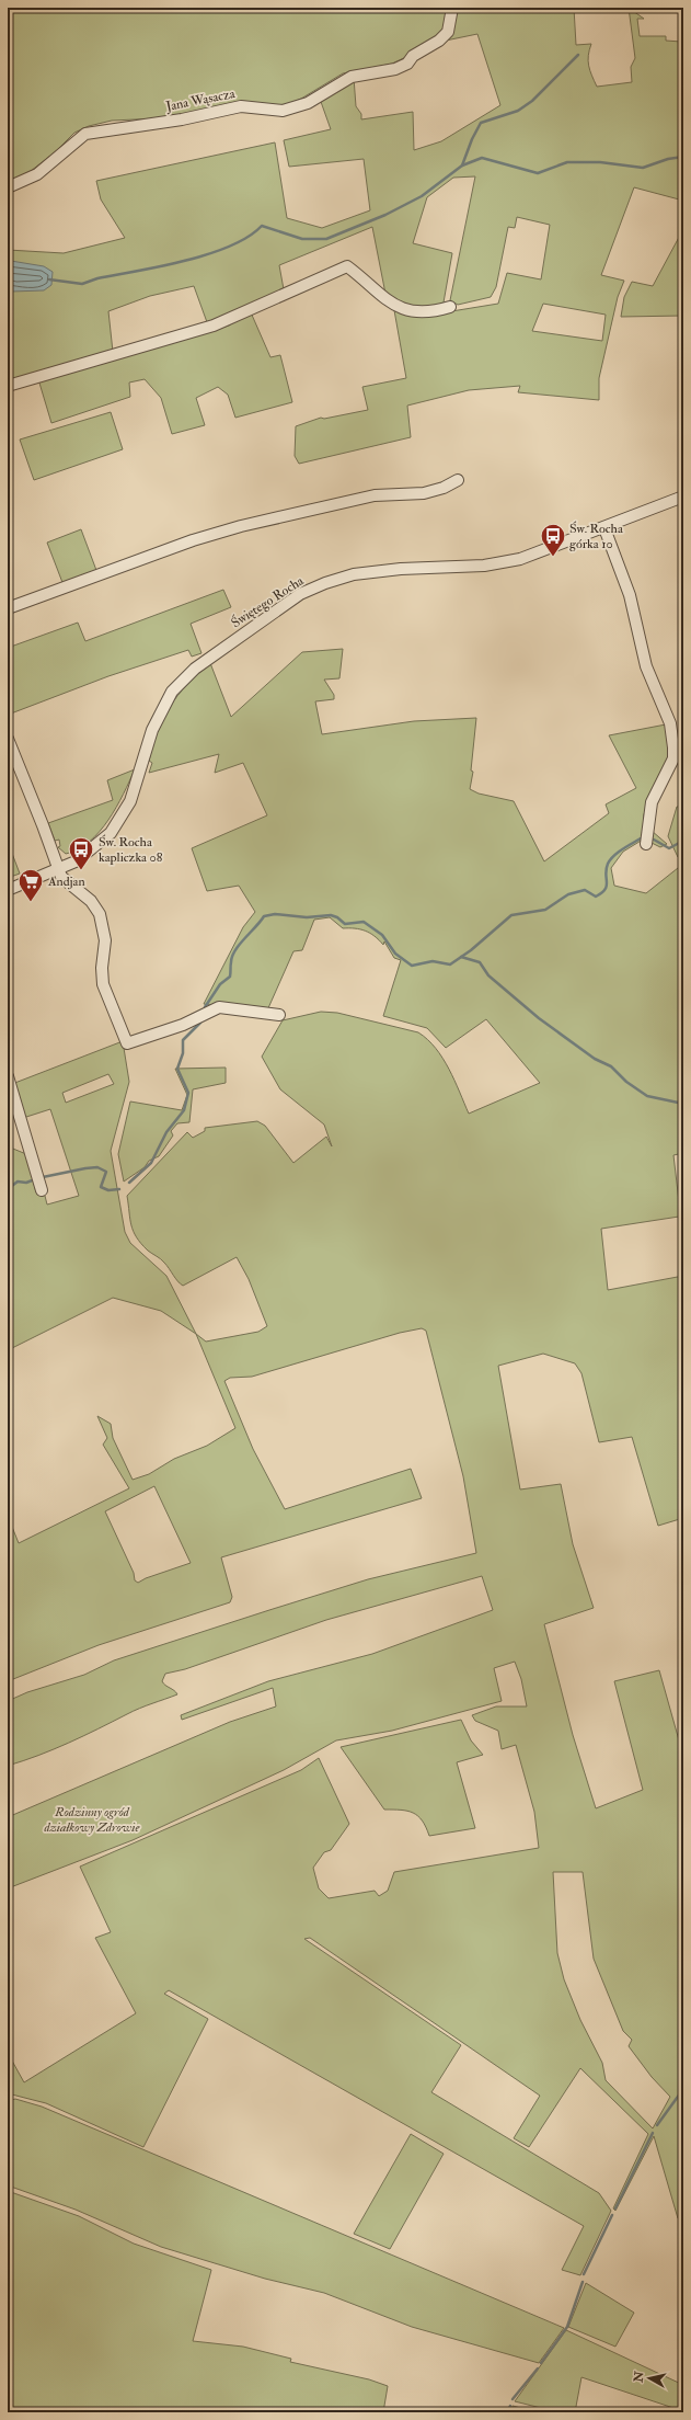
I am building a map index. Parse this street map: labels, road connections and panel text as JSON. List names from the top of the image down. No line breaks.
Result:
{"streets":{"street":["Jana Wąsacza","Świętego Rocha"]},"parks":["Rodzinny ogród działkowy Zdrowie"],"places":{"bus stop":["Św. Rocha górka 10","Św. Rocha kapliczka 08"],"supermarket":["Andjan"]},"north":"left"}
